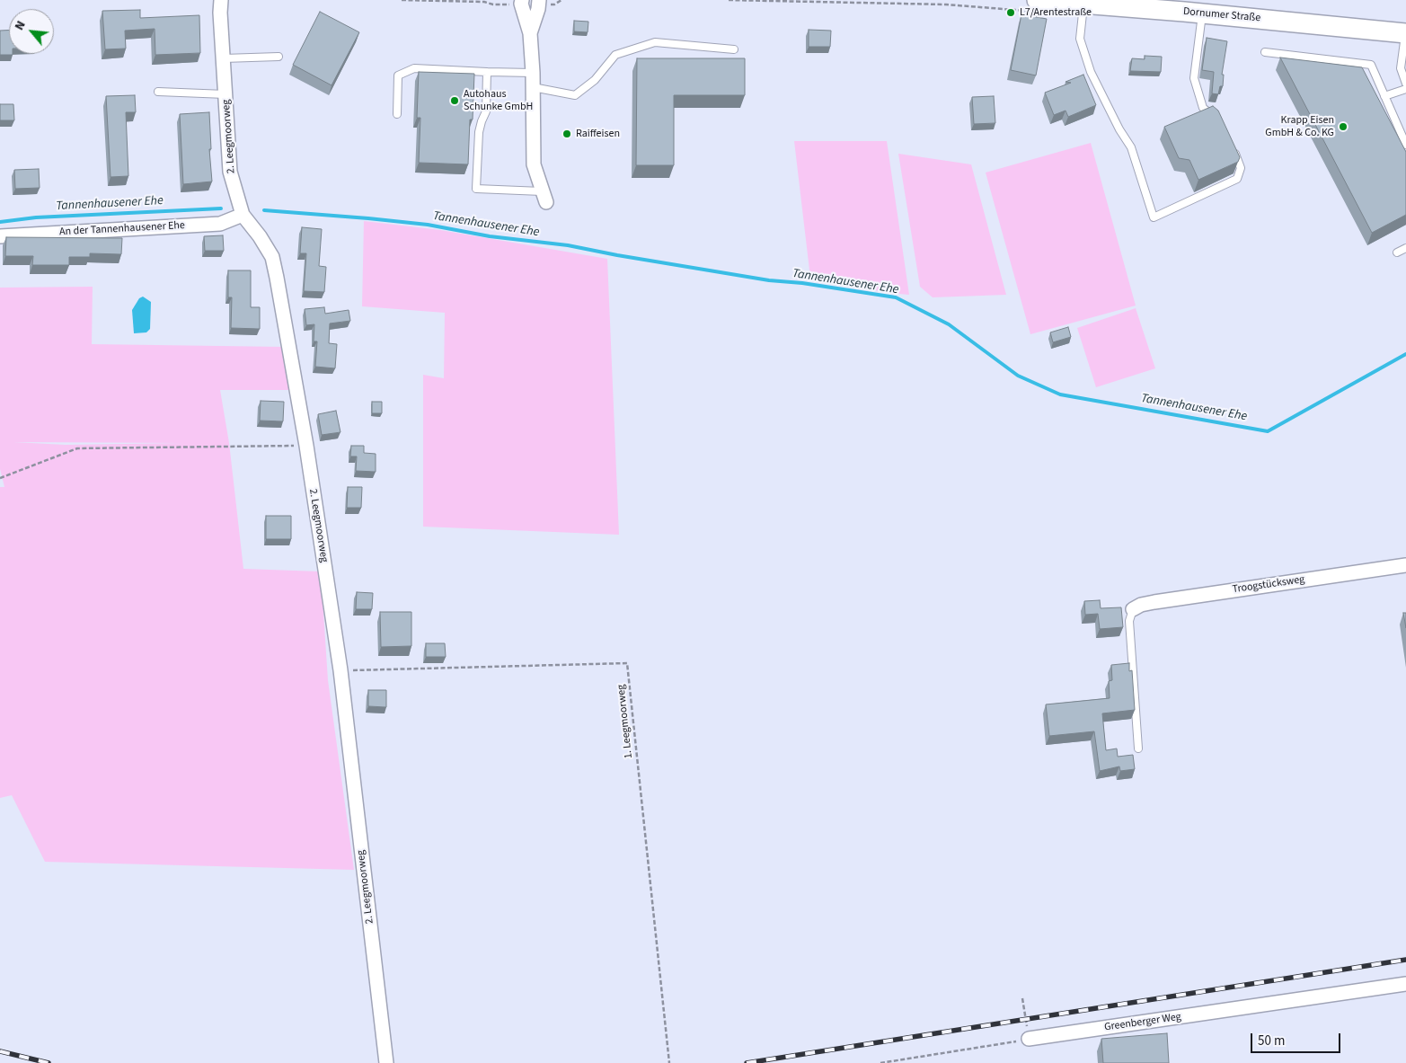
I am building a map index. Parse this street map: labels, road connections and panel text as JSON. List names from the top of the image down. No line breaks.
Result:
{"streets":{"main road":["Dornumer Straße"],"street":["2. Leegmoorweg","An der Tannenhausener Ehe","Troogstücksweg","Greenberger Weg"],"path":["1. Leegmoorweg"]},"crossings":[["2. Leegmoorweg","An der Tannenhausener Ehe"],["2. Leegmoorweg","1. Leegmoorweg"]],"water":["Tannenhausener Ehe"],"places":["L7/Arentestraße","Autohaus Schunke GmbH","Krapp Eisen GmbH & Co. KG","Raiffeisen"],"scale_bar":"50 m","north":"top left"}
